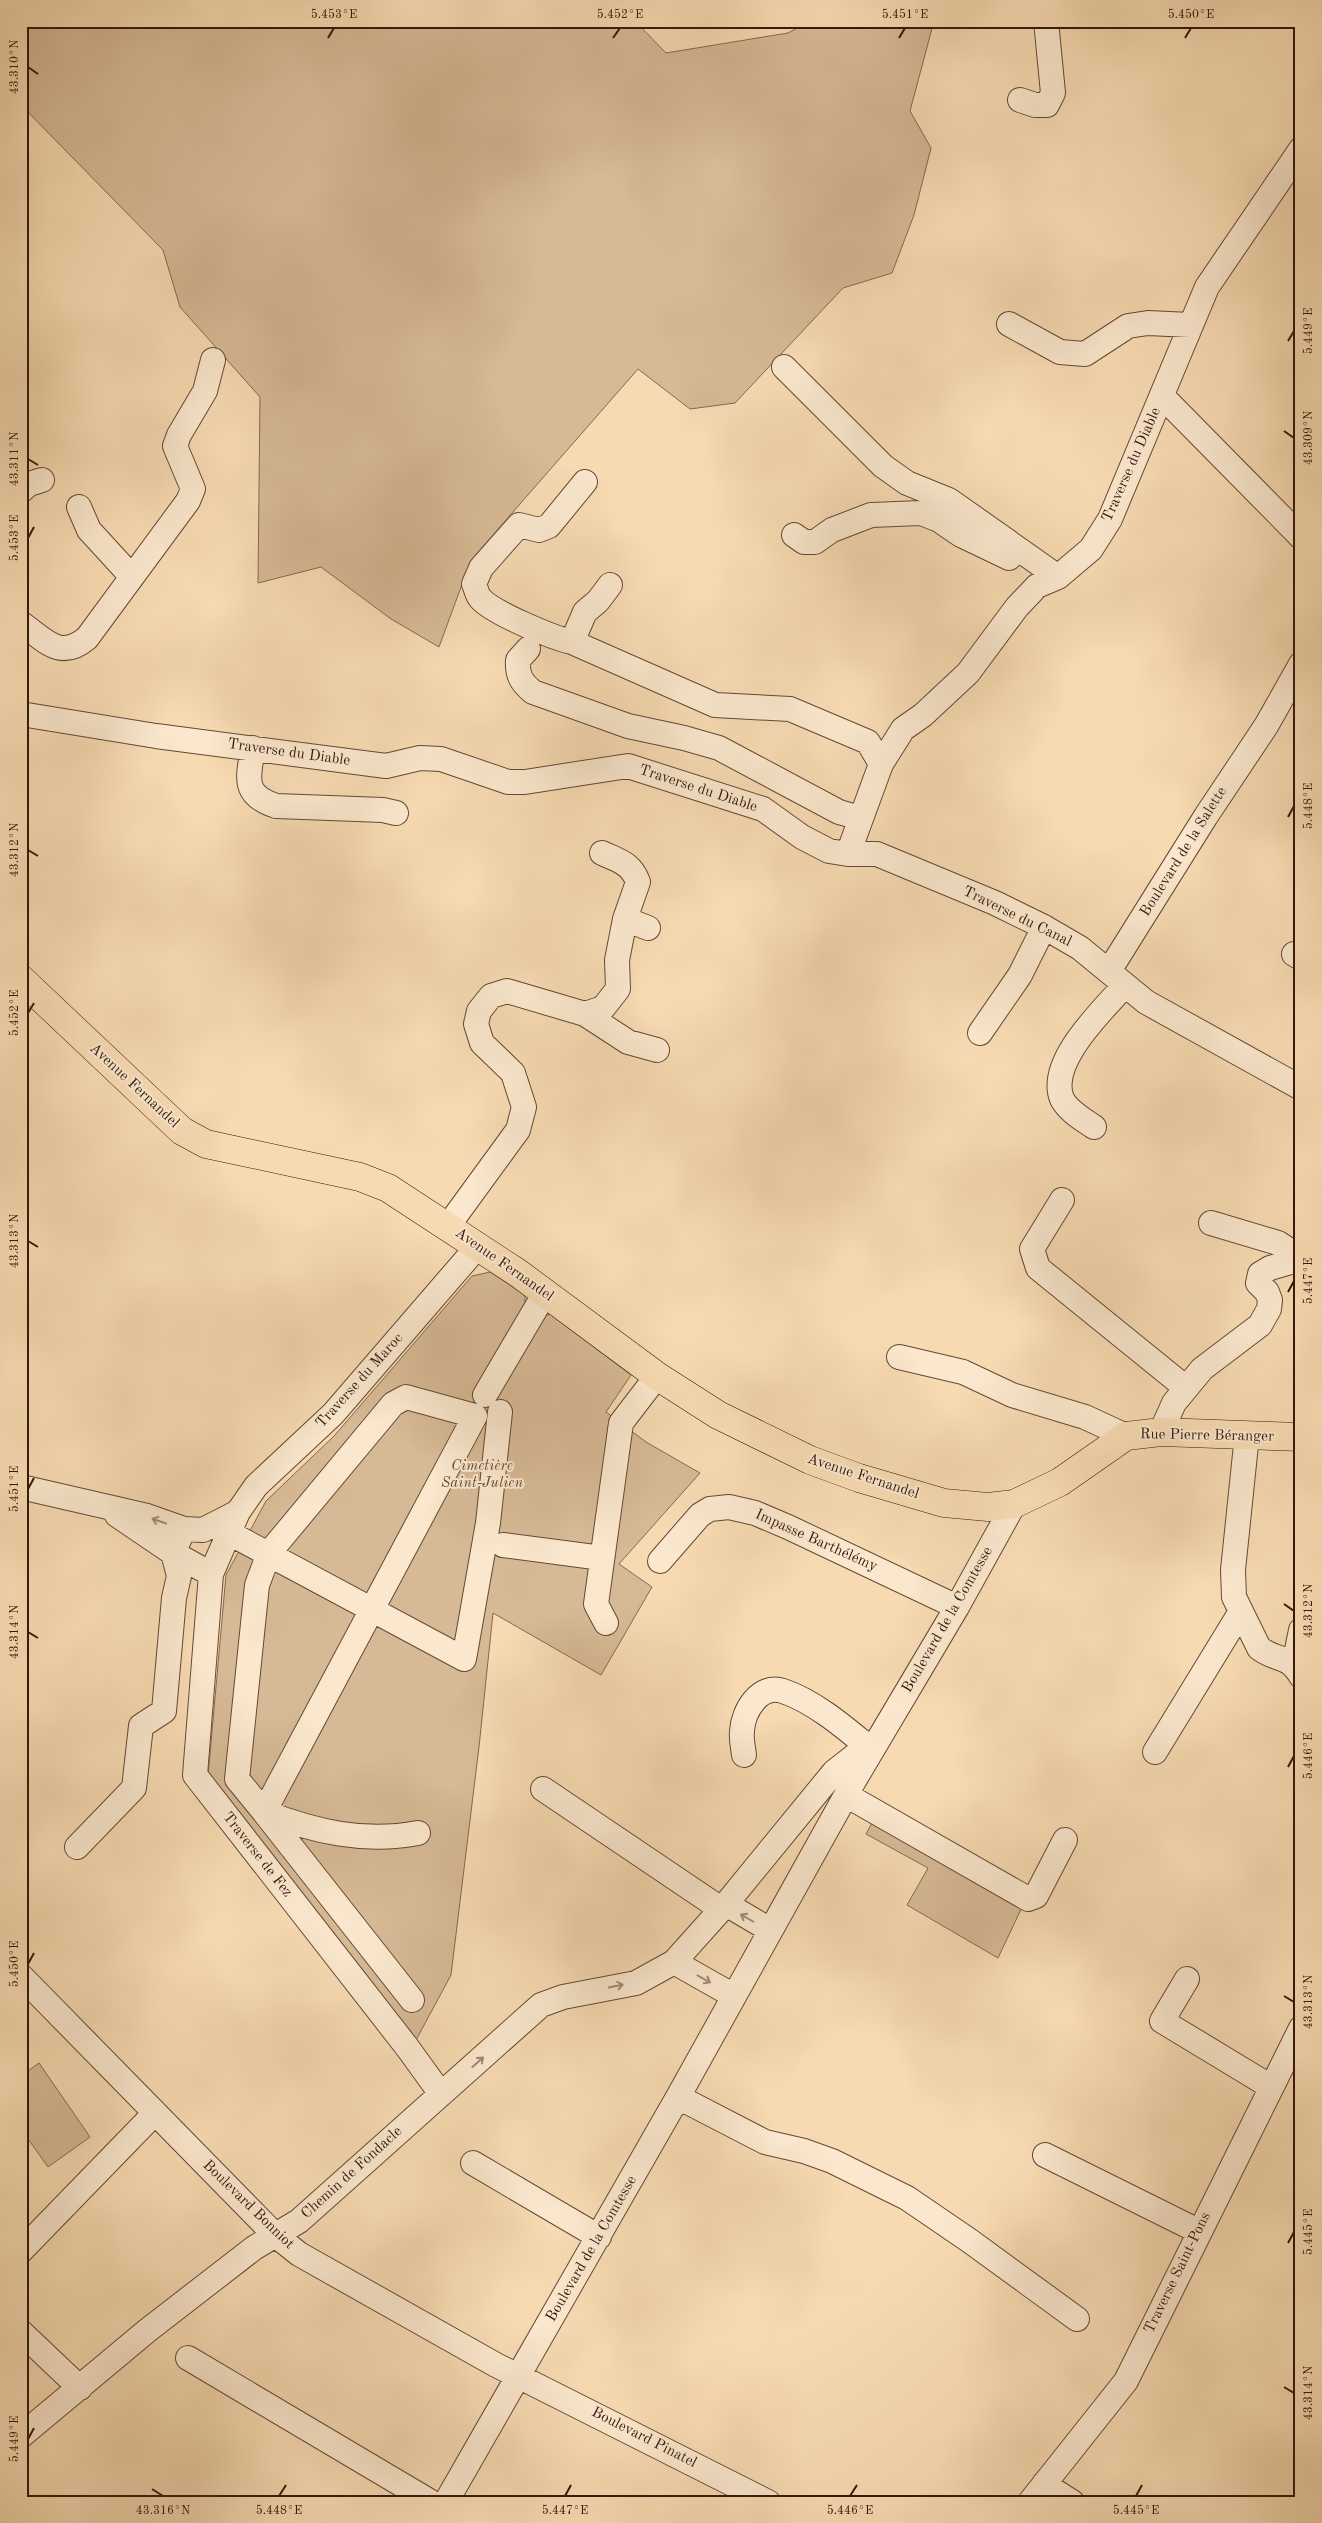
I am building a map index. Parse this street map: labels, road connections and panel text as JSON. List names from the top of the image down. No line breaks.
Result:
{"streets":{"main road":["Avenue Fernandel","Rue Pierre Béranger"],"street":["Traverse du Diable","Boulevard de la Salette","Traverse du Canal","Traverse du Maroc","Impasse Barthélémy","Boulevard de la Comtesse","Traverse de Fez","Chemin de Fondacle","Boulevard Bonniot","Traverse Saint-Pons","Boulevard Pinatel"]},"crossings":[["Traverse du Diable","Traverse du Canal"],["Boulevard de la Salette","Traverse du Canal"],["Avenue Fernandel","Traverse du Maroc"],["Avenue Fernandel","Rue Pierre Béranger"],["Avenue Fernandel","Boulevard de la Comtesse"],["Traverse du Maroc","Traverse de Fez"],["Rue Pierre Béranger","Boulevard de la Comtesse"],["Impasse Barthélémy","Boulevard de la Comtesse"],["Boulevard de la Comtesse","Chemin de Fondacle"],["Boulevard de la Comtesse","Boulevard Bonniot"],["Boulevard de la Comtesse","Boulevard Pinatel"],["Traverse de Fez","Chemin de Fondacle"],["Chemin de Fondacle","Boulevard Bonniot"],["Boulevard Bonniot","Boulevard Pinatel"]],"parks":["Cimetière Saint-Julien"],"coordinates":["5.453°E","5.452°E","5.451°E","5.450°E","43.310°N","5.449°E","43.309°N","43.311°N","5.448°E","43.312°N","43.313°N","5.447°E","43.314°N","5.446°E","5.445°E","43.316°N"]}
